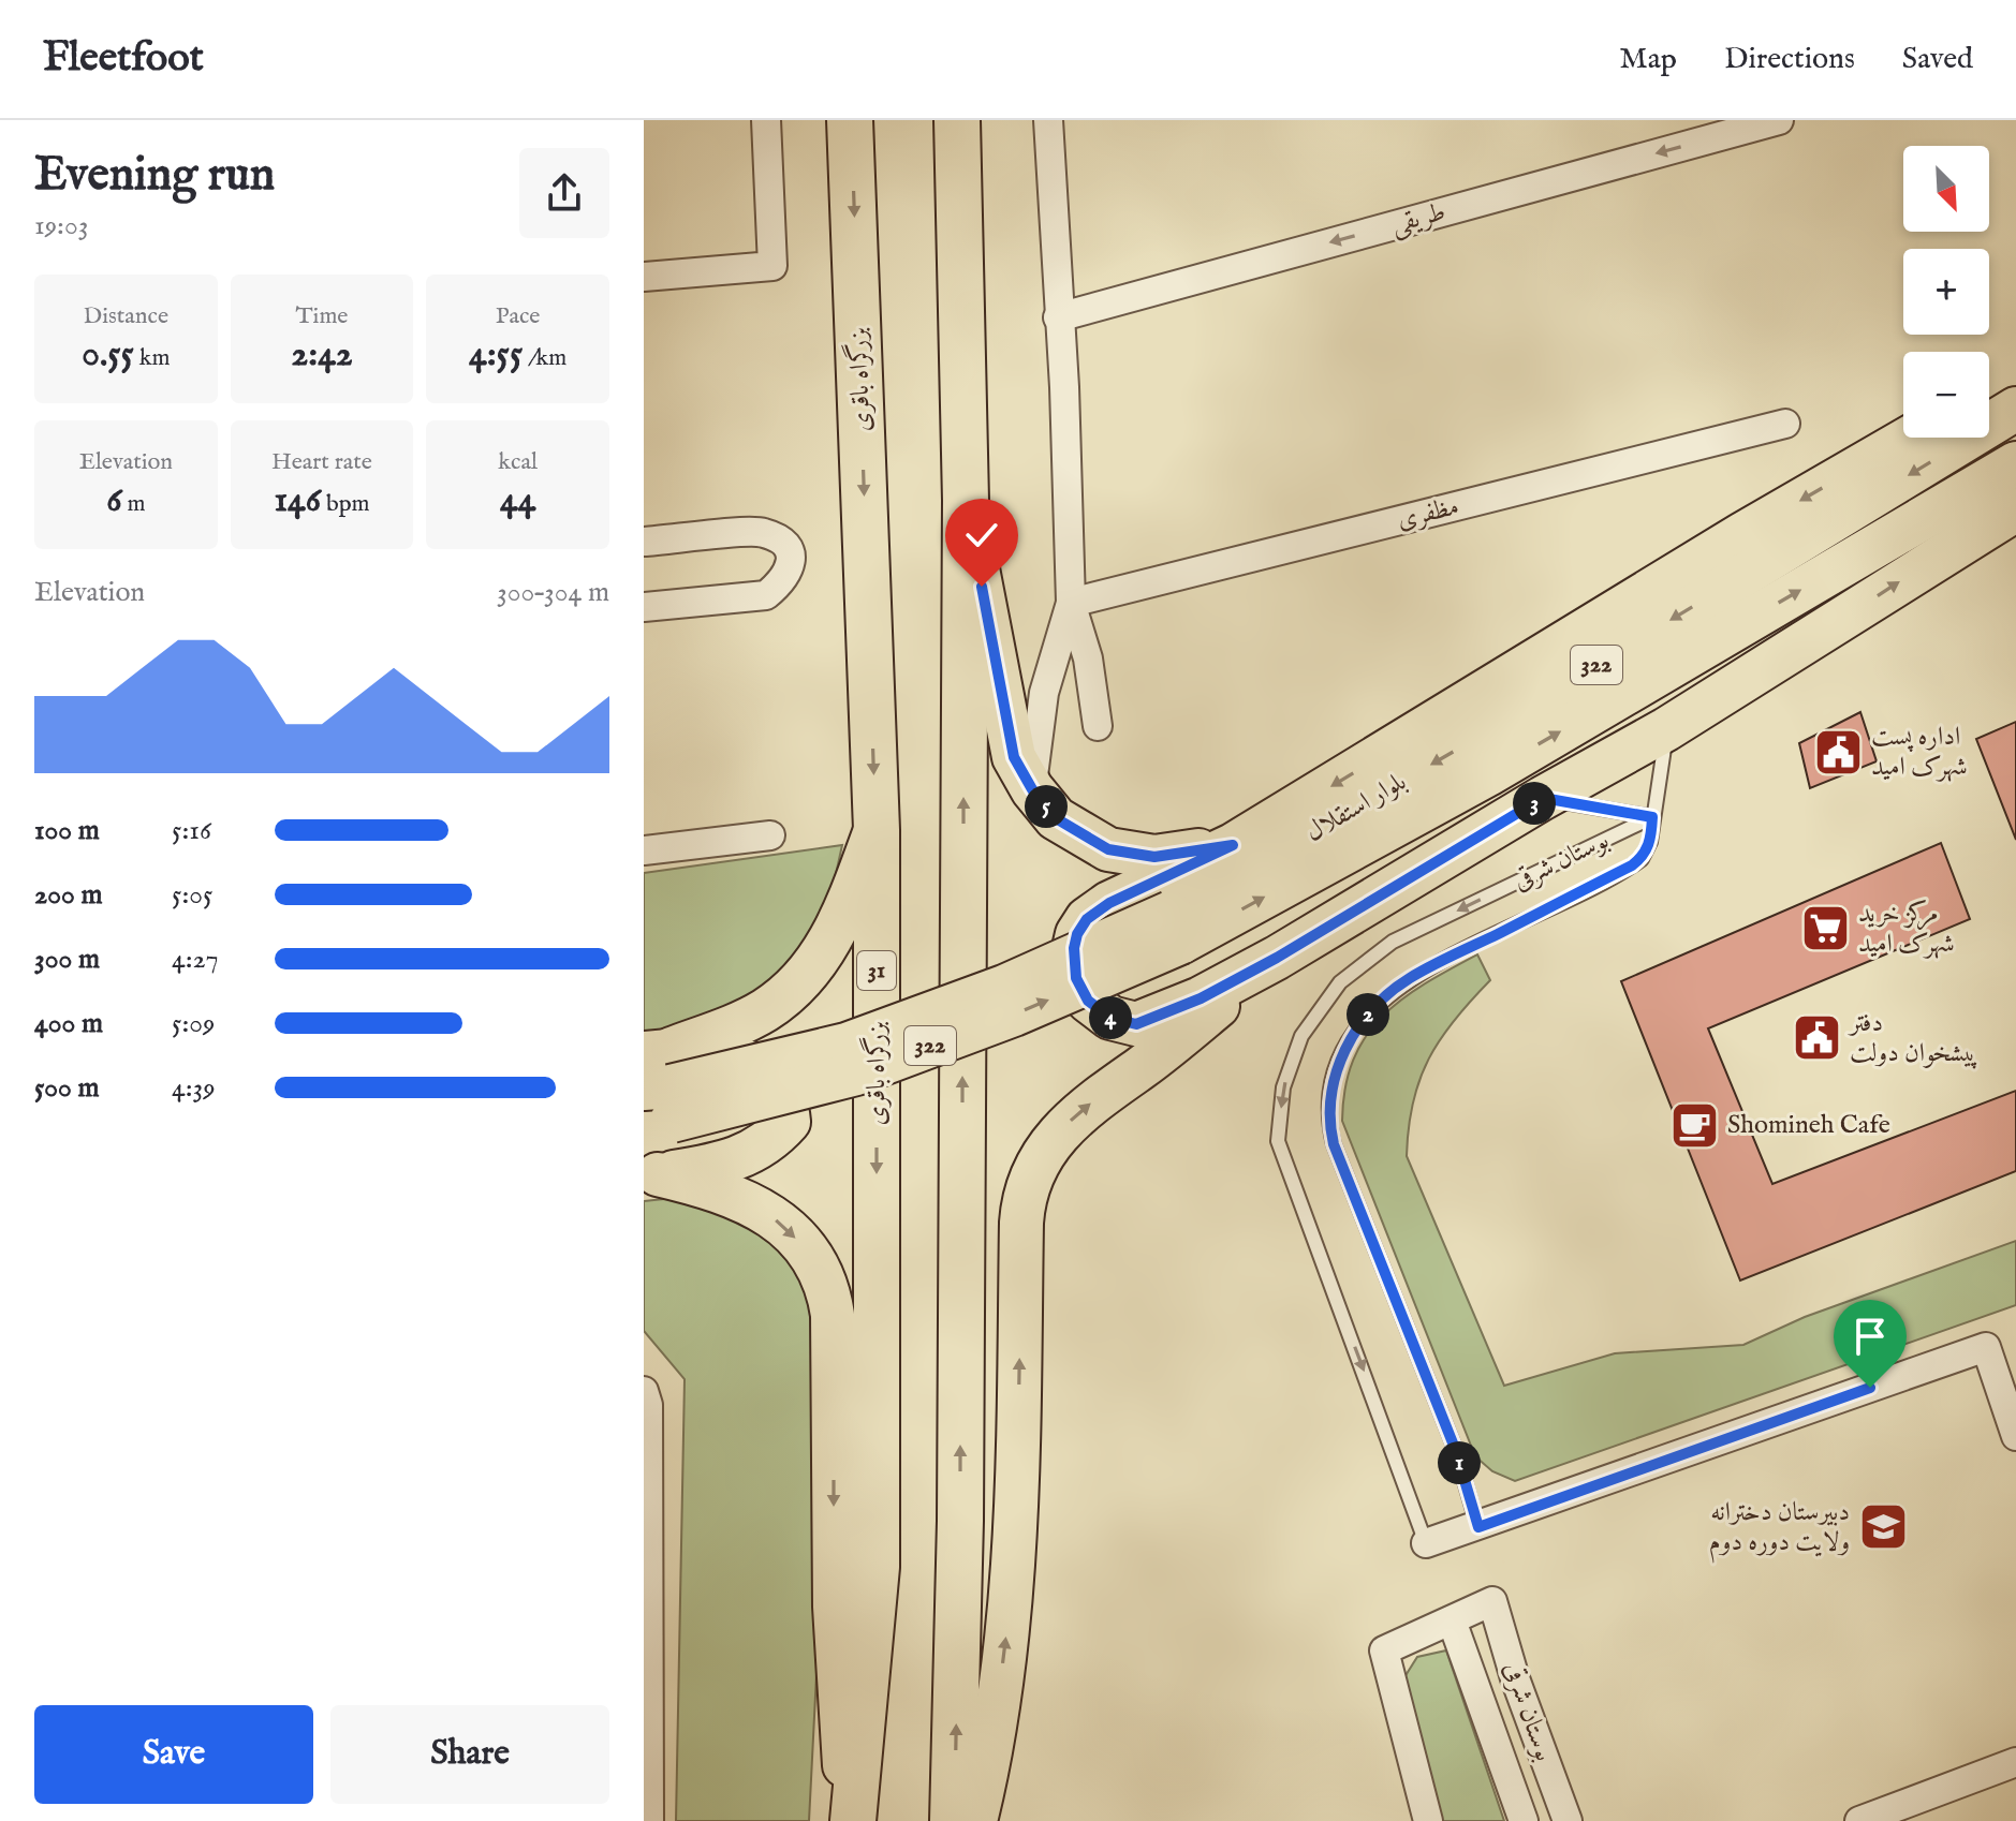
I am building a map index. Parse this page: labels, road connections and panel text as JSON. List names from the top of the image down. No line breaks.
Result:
{"streets":{"highway":["بزرگراه باقری","31"],"main road":["322","بلوار استقلال"],"street":["طریقی","مظفری","بوستان شرقی"]},"one_way":["طریقی"],"places":{"public building":["اداره پست شهرک امید","دفتر پیشخوان دولت"],"supermarket":["مرکز خرید شهرک امید"],"cafe":["Shomineh Cafe"],"school or university":["دبیرستان دخترانه ولایت دوره دوم"]},"north":"bottom right","page":{"header":"Fleetfoot","nav":["Map","Directions","Saved"],"heading":["Evening run","19:03"],"map_buttons":["+","−"],"stats":[["Distance","0.55 km"],["Time","2:42"],["Pace","4:55 /km"],["Elevation","6 m"],["Heart rate","146 bpm"],["kcal","44"]],"chart":["Elevation","300–304 m"],"pins":["3","5","2","4","1"],"list":[{"name":"100 m","note":"5:16"},{"name":"200 m","note":"5:05"},{"name":"300 m","note":"4:27"},{"name":"400 m","note":"5:09"},{"name":"500 m","note":"4:39"}],"buttons":["Save","Share"]}}
